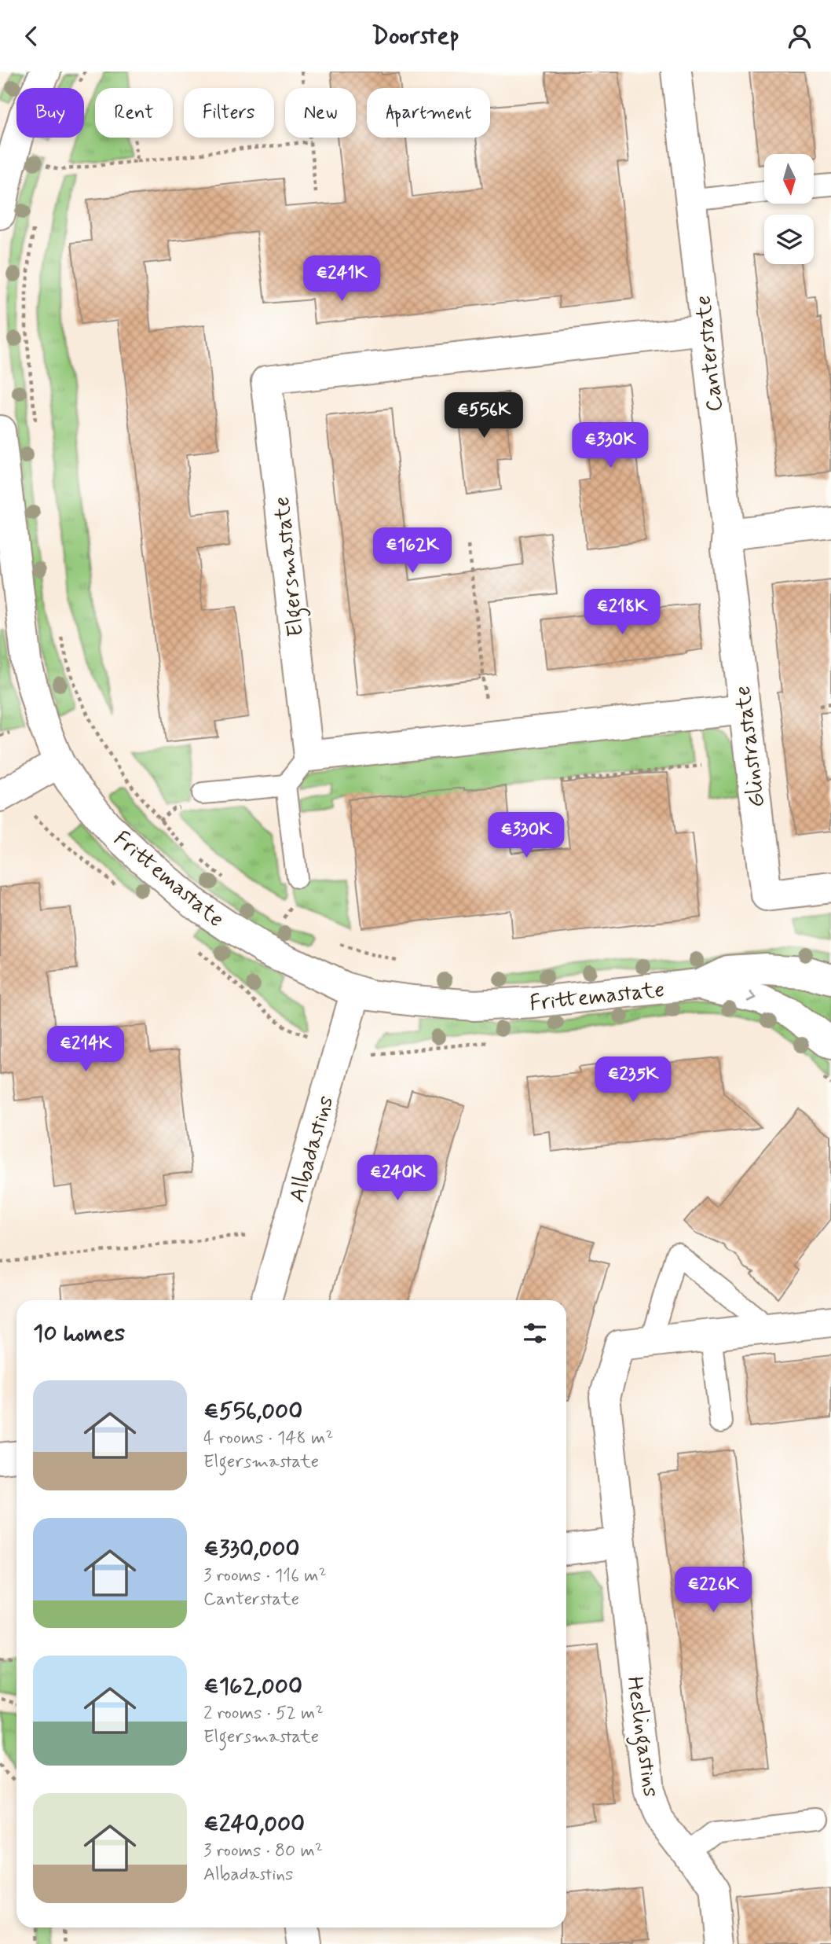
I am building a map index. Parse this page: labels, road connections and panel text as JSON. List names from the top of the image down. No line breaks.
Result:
{"streets":{"street":["Canterstate","Elgersmastate","Glinstrastate","Frittemastate","Albadastins","Heslingastins"]},"crossings":[["Canterstate","Elgersmastate"],["Canterstate","Glinstrastate"],["Frittemastate","Albadastins"]],"north":"bottom","page":{"header":"Doorstep","chip":["Buy","Rent","Filters","New","Apartment"],"price":["€241K","€556K","€330K","€162K","€218K","€330K","€214K","€235K","€240K","€226K"],"heading":"10 homes","list":[{"name":"€556,000","note":"4 rooms · 148 m² · Elgersmastate"},{"name":"€330,000","note":"3 rooms · 116 m² · Canterstate"},{"name":"€162,000","note":"2 rooms · 52 m² · Elgersmastate"},{"name":"€240,000","note":"3 rooms · 80 m² · Albadastins"}]}}
